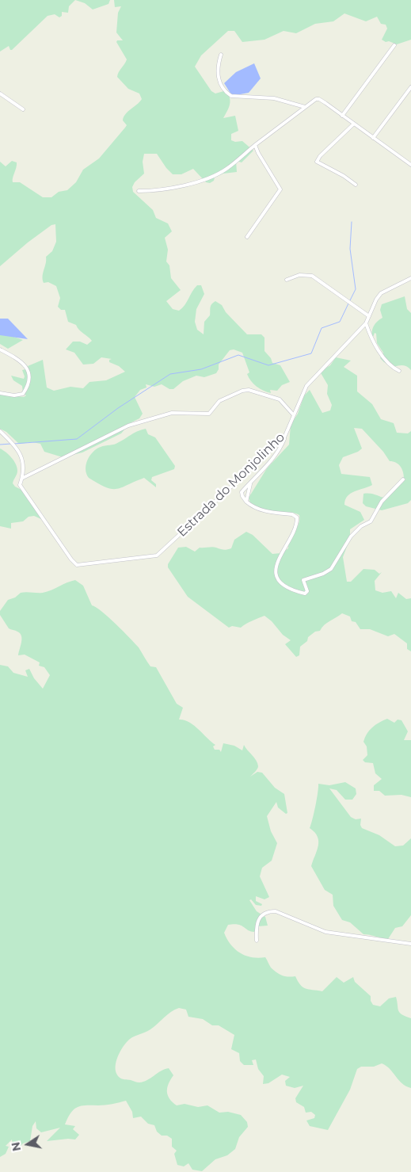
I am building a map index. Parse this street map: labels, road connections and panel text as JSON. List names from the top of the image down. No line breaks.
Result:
{"streets":{"street":["Estrada do Monjolinho"]},"north":"left"}
